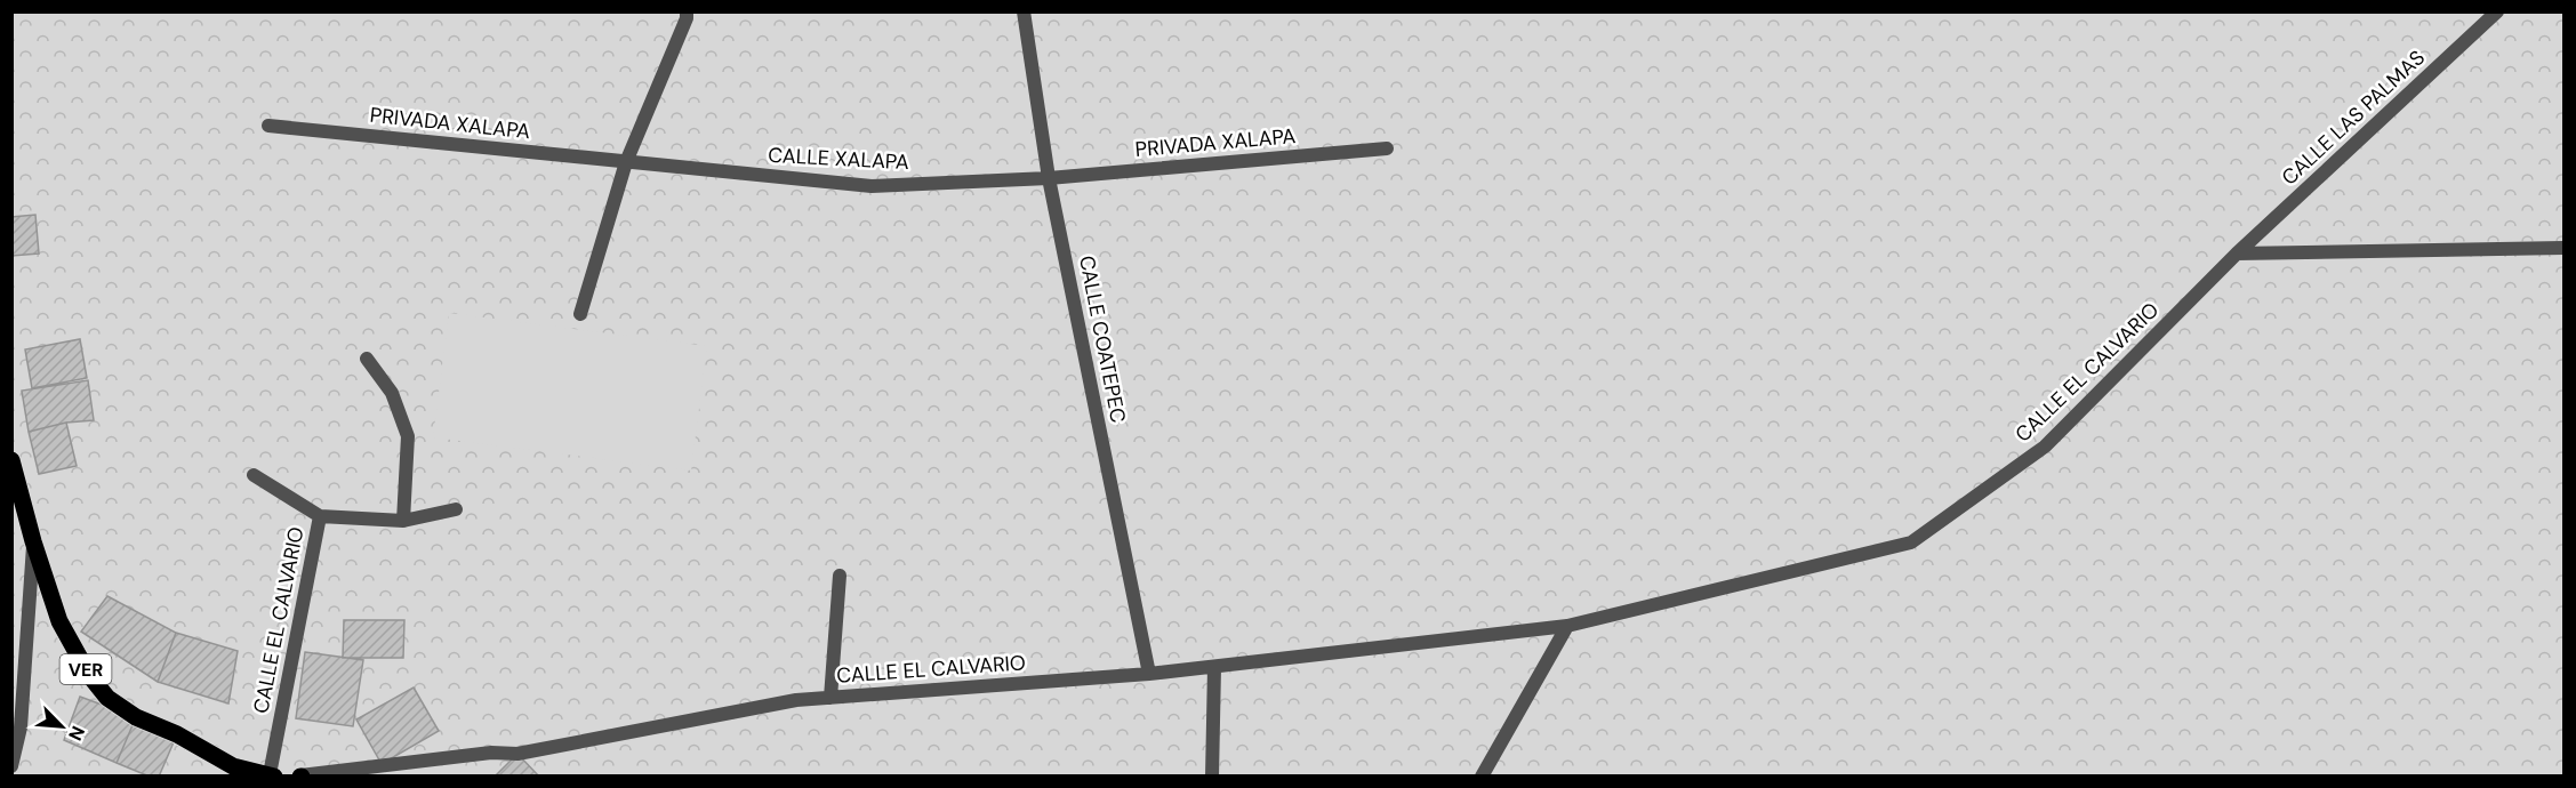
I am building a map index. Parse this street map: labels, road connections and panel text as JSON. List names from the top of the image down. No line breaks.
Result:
{"streets":{"main road":["VER"],"street":["CALLE LAS PALMAS","PRIVADA XALAPA","CALLE XALAPA","CALLE COATEPEC","CALLE EL CALVARIO"]},"crossings":[["CALLE LAS PALMAS","CALLE EL CALVARIO"],["PRIVADA XALAPA","CALLE XALAPA"],["PRIVADA XALAPA","CALLE COATEPEC"],["CALLE XALAPA","CALLE COATEPEC"],["CALLE COATEPEC","CALLE EL CALVARIO"],["CALLE EL CALVARIO","VER"]],"north":"bottom right"}
